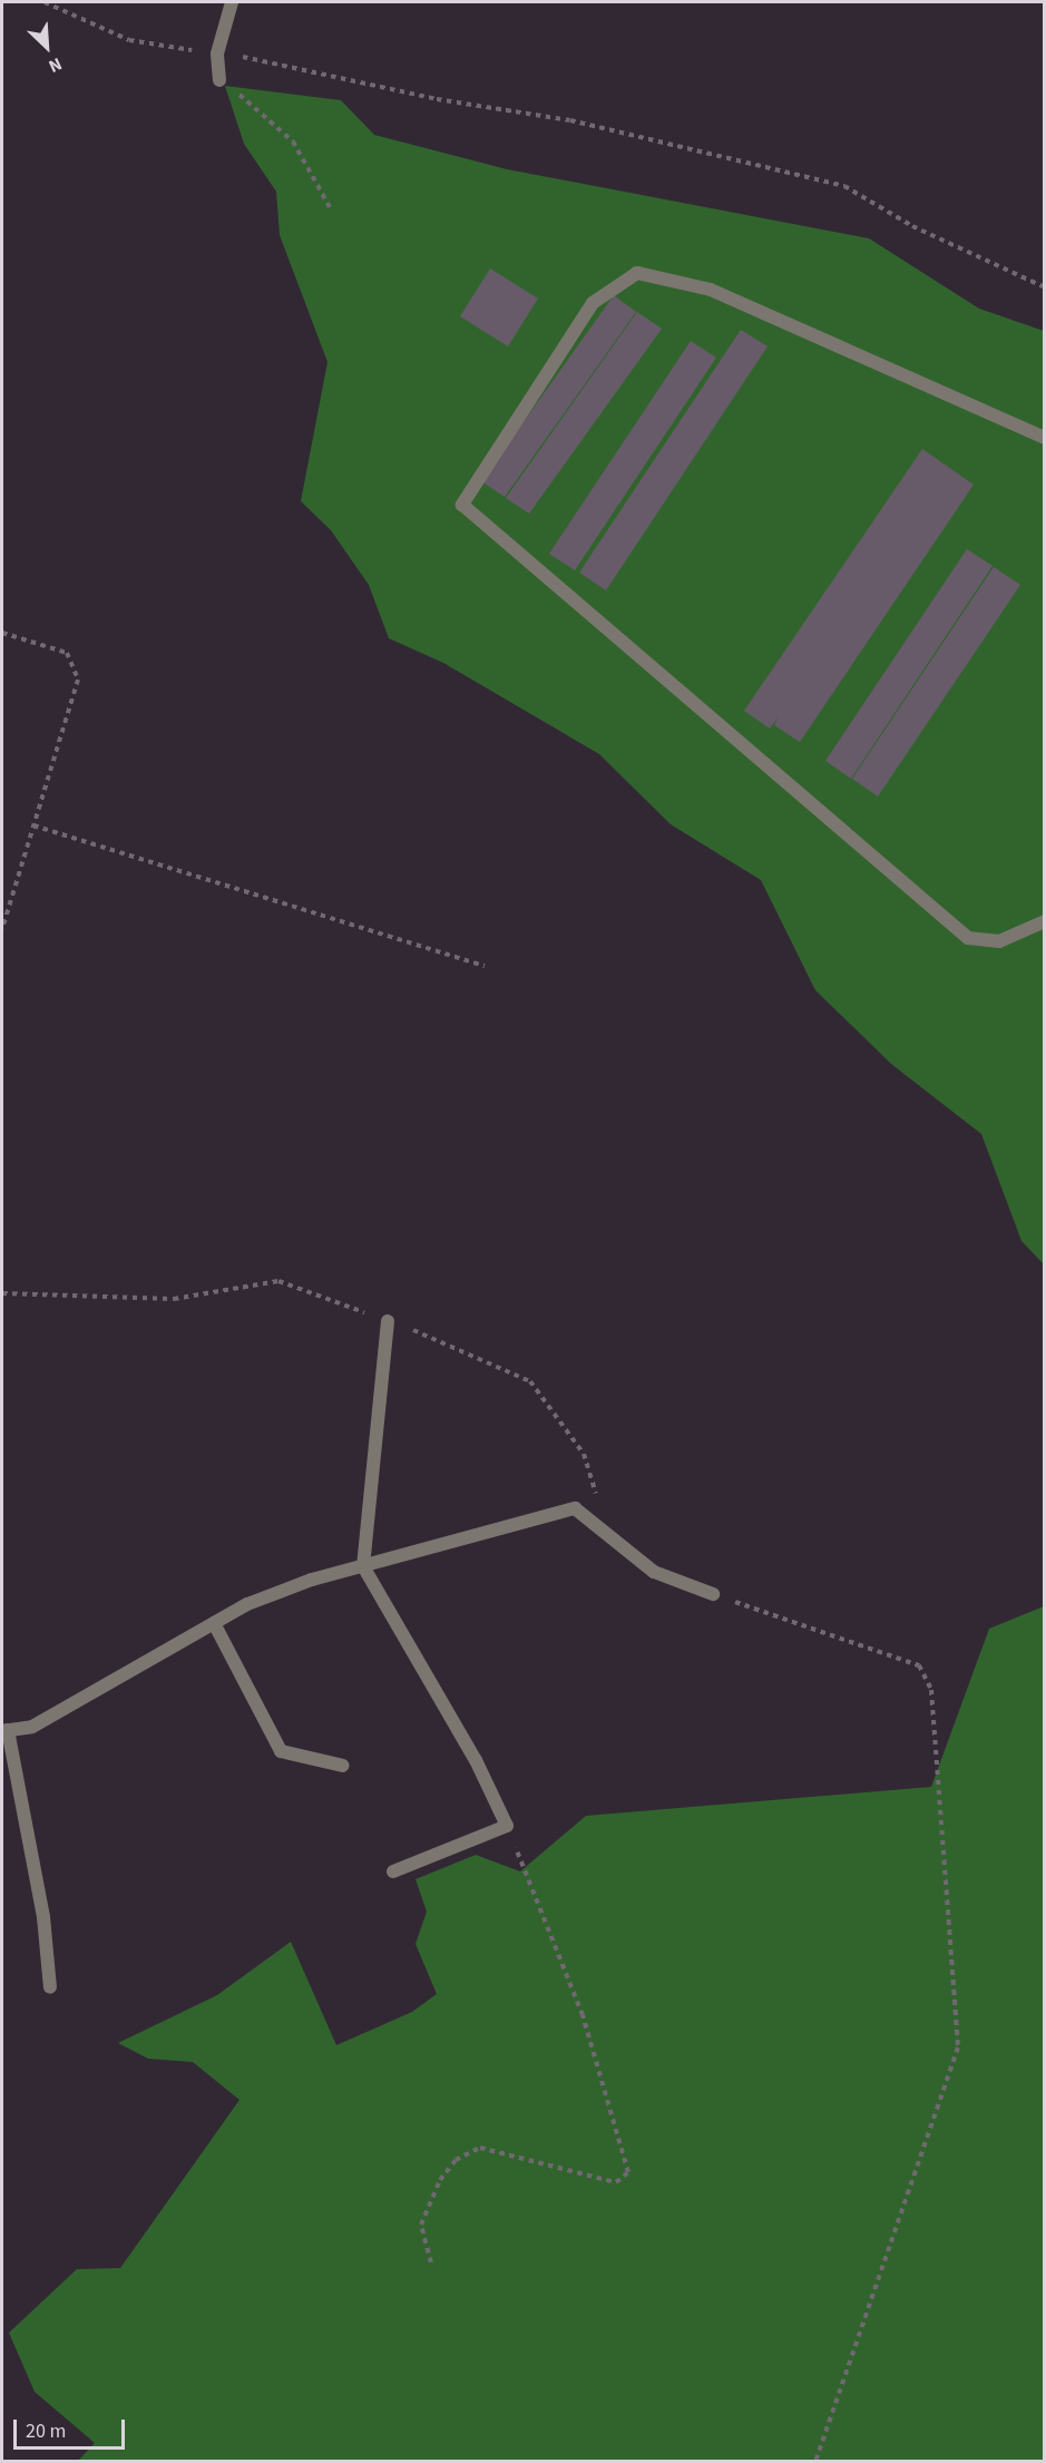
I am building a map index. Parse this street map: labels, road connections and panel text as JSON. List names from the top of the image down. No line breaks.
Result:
{"scale_bar":"20 m","north":"bottom right"}
